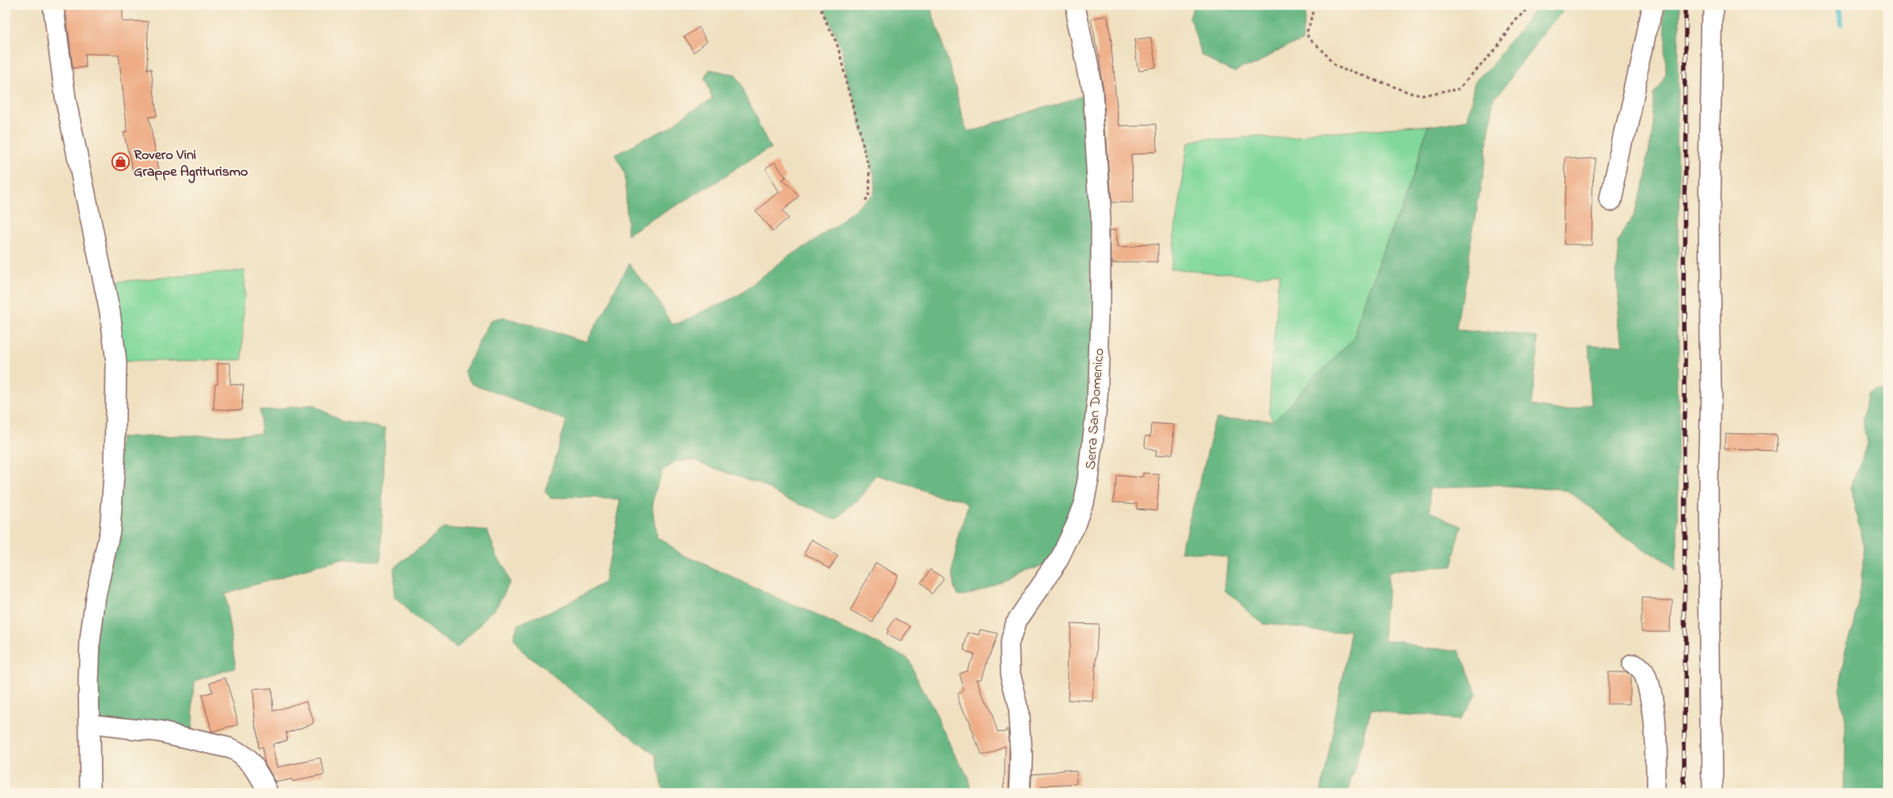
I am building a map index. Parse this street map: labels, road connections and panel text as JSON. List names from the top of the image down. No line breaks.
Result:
{"streets":{"street":["Serra San Domenico"]},"places":{"shop":["Rovero Vini Grappe Agriturismo"]}}
